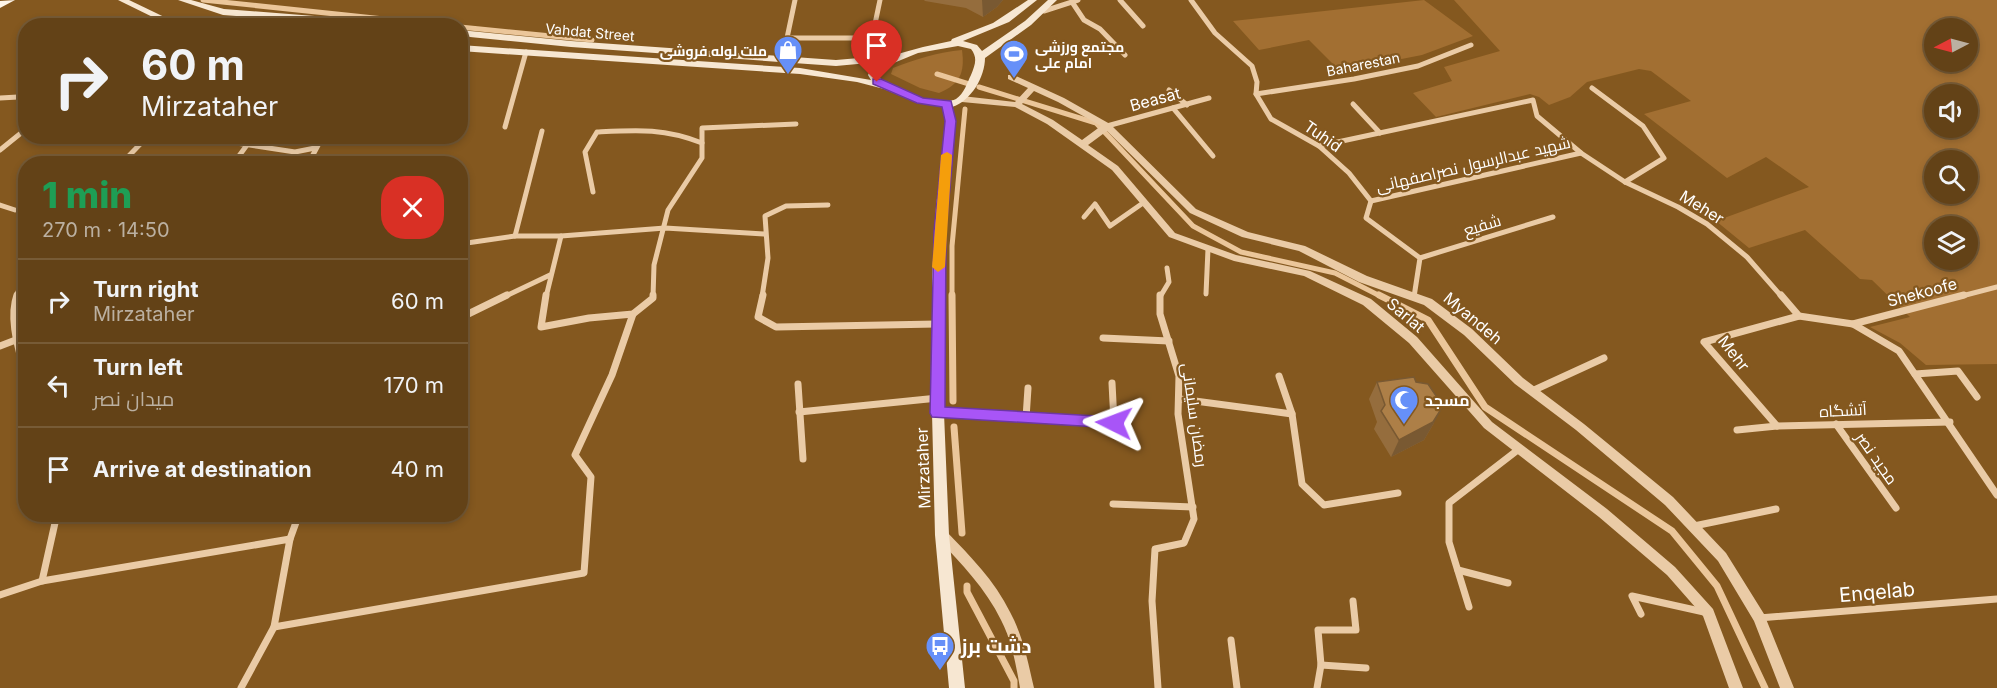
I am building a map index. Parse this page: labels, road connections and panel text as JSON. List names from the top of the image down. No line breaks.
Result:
{"streets":{"main road":["Vahdat Street","Mirzataher"],"street":["Baharestan","Beasat","Tuhid","شهید عبدالرسول نصراصفهانی","Meher","شفیع","Shekoofe","Sarlat","Myandeh","Mehr","آتشگاه","رمضان سلیمانی","مجید نصر","Enqelab"]},"crossings":[["Vahdat Street","Mirzataher"],["Baharestan","Tuhid"],["Beasat","Myandeh"],["Tuhid","شهید عبدالرسول نصراصفهانی"],["Tuhid","Meher"],["Tuhid","شفیع"],["شهید عبدالرسول نصراصفهانی","Meher"],["Meher","Mehr"],["Myandeh","Enqelab"],["Mehr","آتشگاه"],["آتشگاه","مجید نصر"]],"places":{"shop":["ملت لوله فروشی"],"sports":["مجتمع ورزشی امام علی"],"mosque":["مسجد"],"bus stop":["دشت برز"]},"north":"left","page":{"turn":["60 m","Mirzataher"],"heading":["1 min","270 m · 14:50"],"list":[{"name":"Turn right","note":"Mirzataher","value":"60 m"},{"name":"Turn left","note":"میدان نصر","value":"170 m"},{"name":"Arrive at destination","value":"40 m"}]}}
